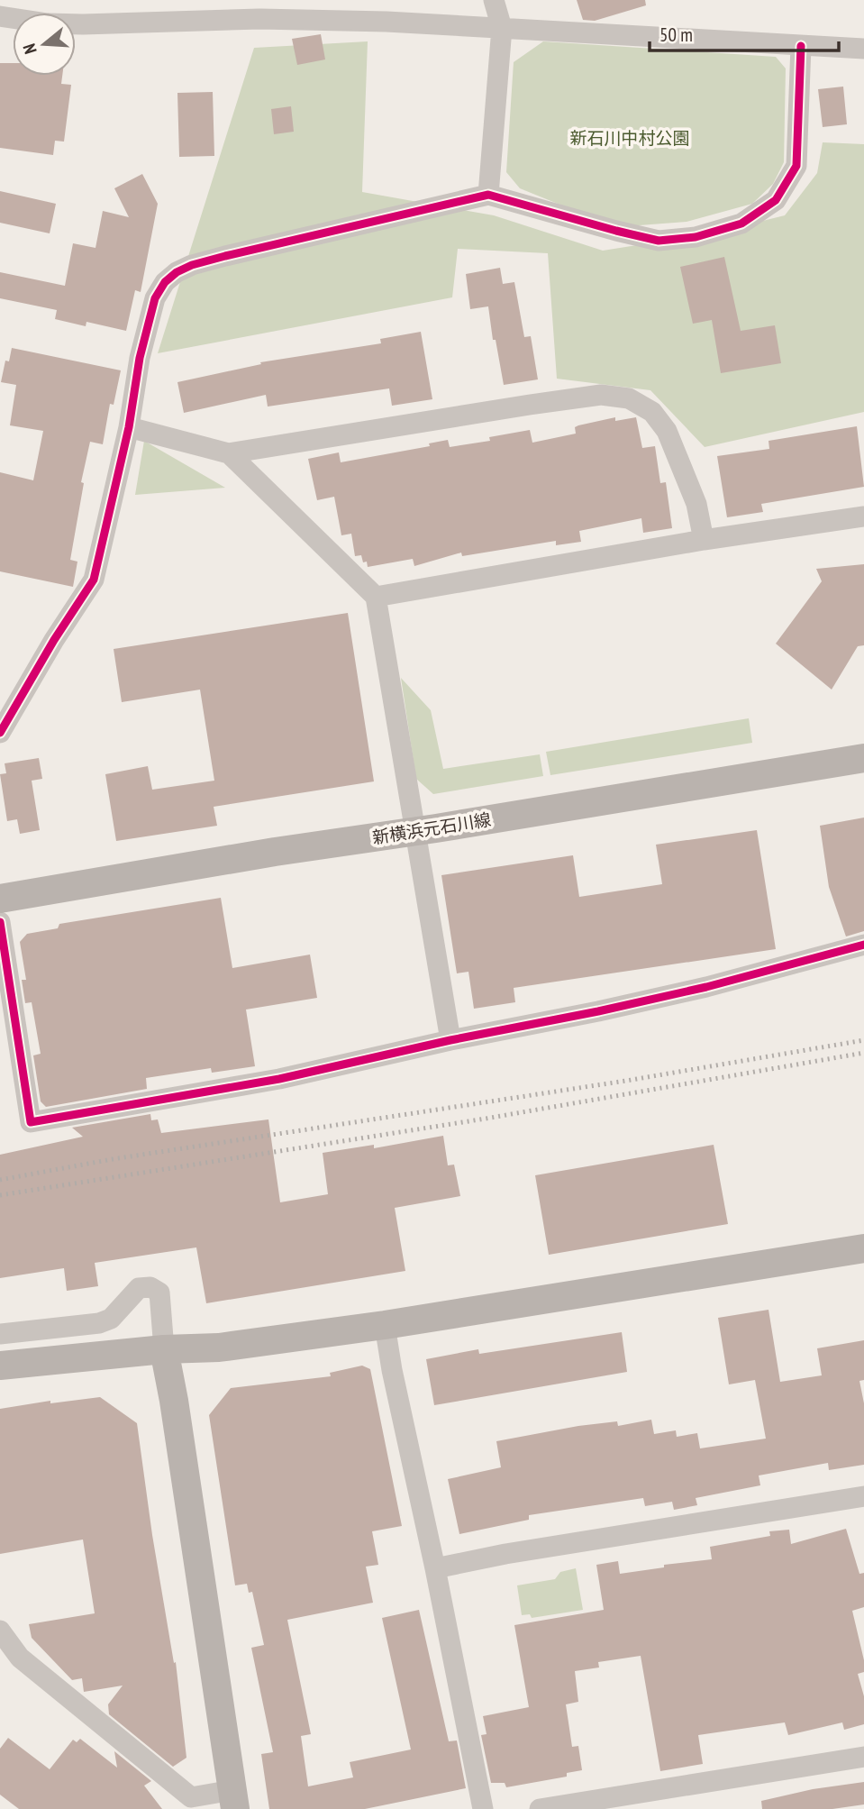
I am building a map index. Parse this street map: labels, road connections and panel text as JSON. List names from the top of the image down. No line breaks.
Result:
{"streets":{"street":["新横浜元石川線"]},"parks":["新石川中村公園"],"scale_bar":"50 m","north":"left"}
